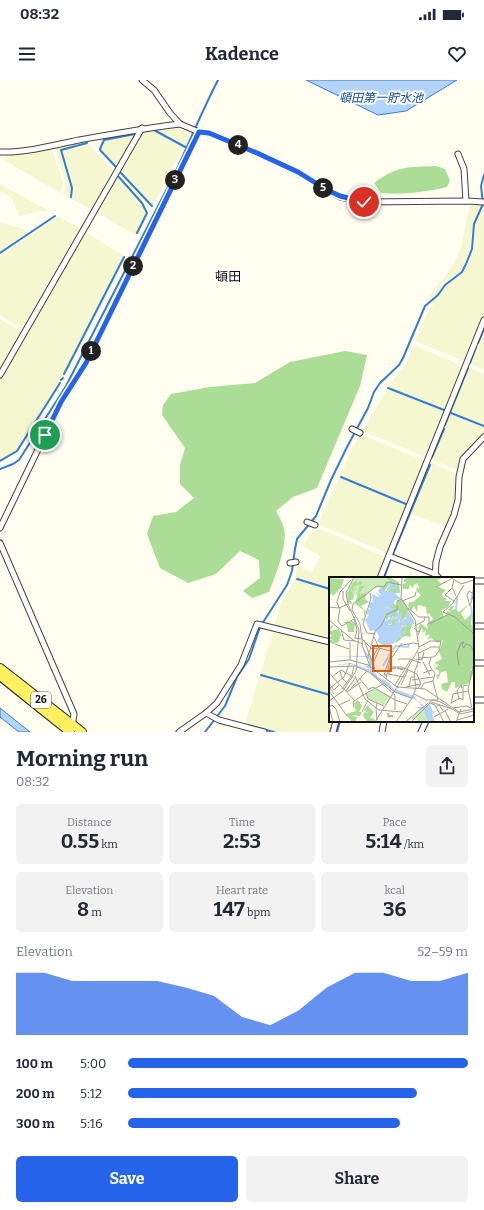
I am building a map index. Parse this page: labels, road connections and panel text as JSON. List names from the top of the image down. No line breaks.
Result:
{"streets":{"main road":["26"]},"districts":["頓田"],"water":["頓田第一貯水池"],"page":{"status":"08:32","header":"Kadence","pins":["4","3","5","2","1"],"heading":["Morning run","08:32"],"stats":[["Distance","0.55 km"],["Time","2:53"],["Pace","5:14 /km"],["Elevation","8 m"],["Heart rate","147 bpm"],["kcal","36"]],"chart":["Elevation","52–59 m"],"list":[{"name":"100 m","note":"5:00"},{"name":"200 m","note":"5:12"},{"name":"300 m","note":"5:16"}],"buttons":["Save","Share"]}}
